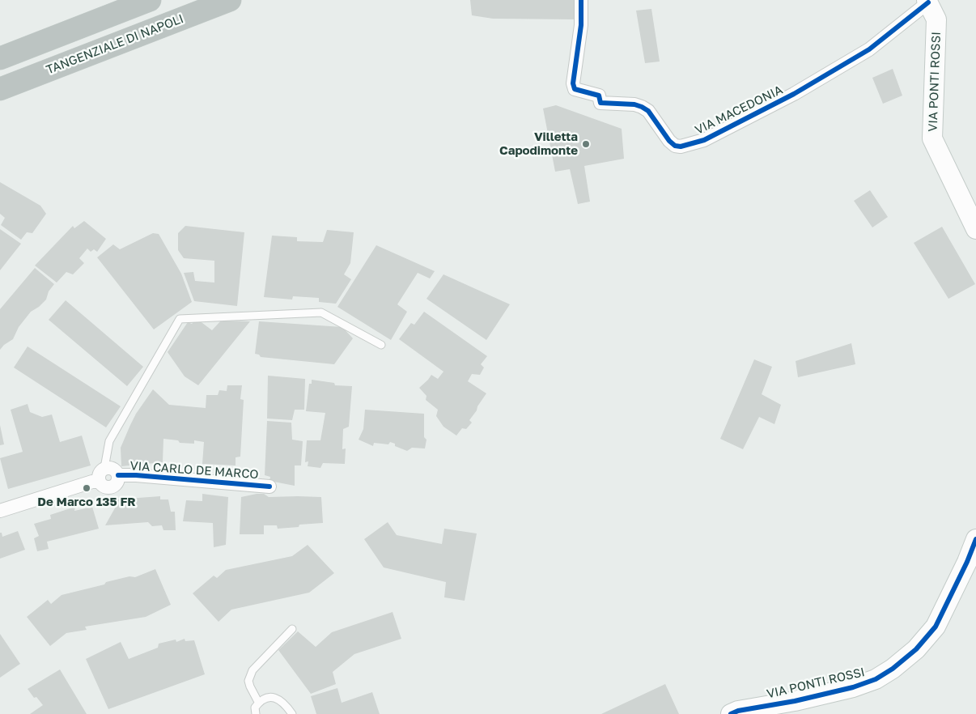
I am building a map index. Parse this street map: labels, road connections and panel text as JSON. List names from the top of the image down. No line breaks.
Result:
{"streets":{"highway":["TANGENZIALE DI NAPOLI"],"street":["VIA PONTI ROSSI","VIA MACEDONIA","VIA CARLO DE MARCO"]},"crossings":[["VIA PONTI ROSSI","VIA MACEDONIA"]],"places":["Villetta Capodimonte","De Marco 135 FR"]}
